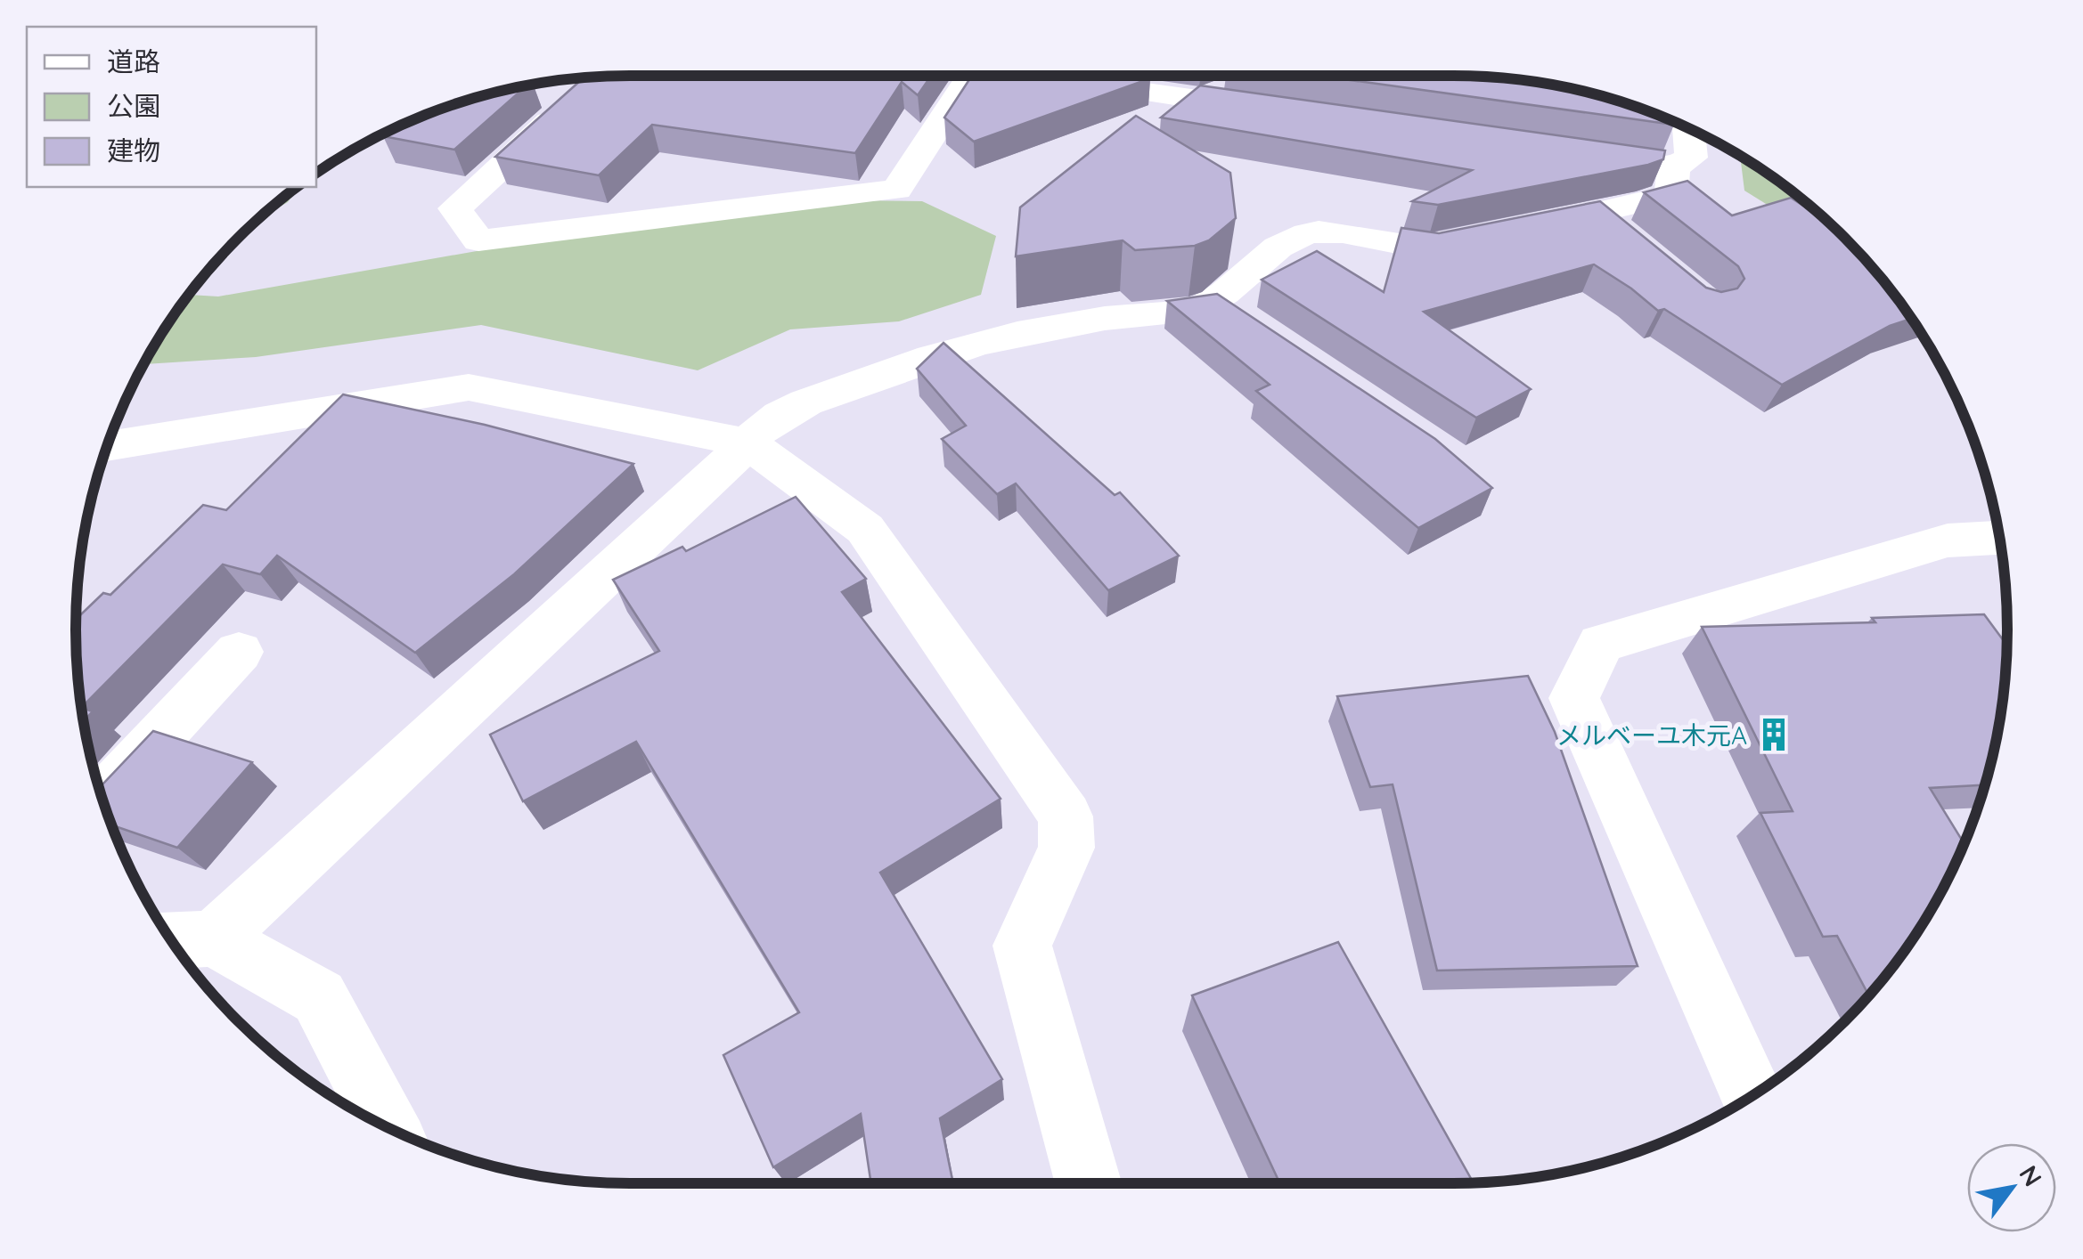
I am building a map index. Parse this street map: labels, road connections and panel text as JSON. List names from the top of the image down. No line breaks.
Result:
{"places":{"building":["メルベーユ木元A"]},"legend":["道路","公園","建物"],"north":"top right"}
